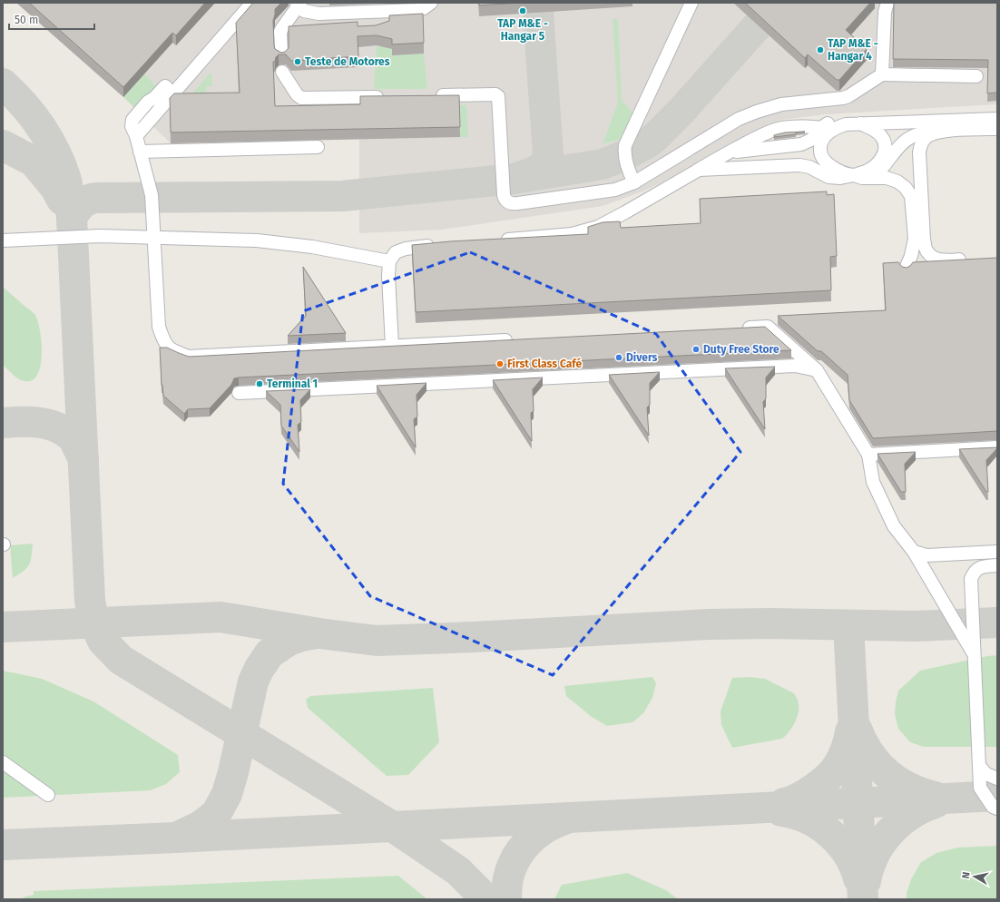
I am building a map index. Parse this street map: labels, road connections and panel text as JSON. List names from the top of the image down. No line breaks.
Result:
{"places":["TAP M&E - Hangar 5","TAP M&E - Hangar 4","Teste de Motores","Duty Free Store","Divers","First Class Café","Terminal 1"],"scale_bar":"50 m","north":"left"}
